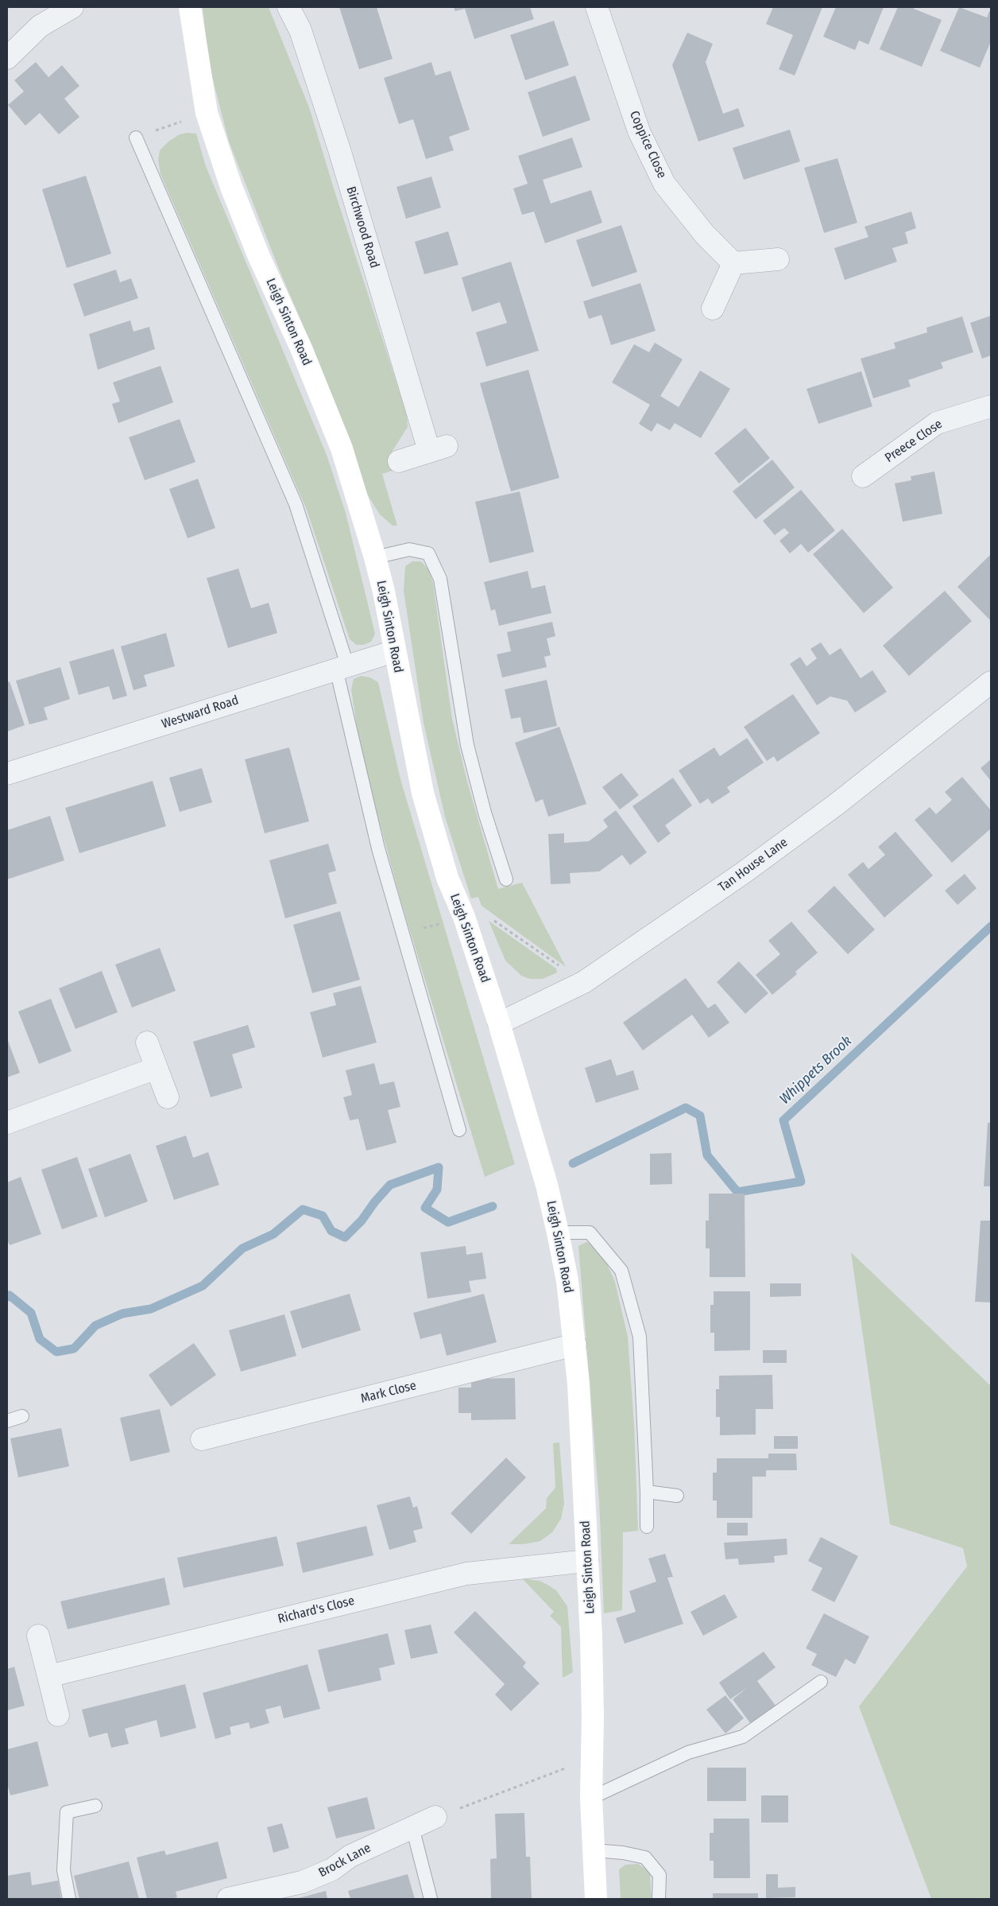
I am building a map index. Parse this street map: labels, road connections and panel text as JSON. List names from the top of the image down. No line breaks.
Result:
{"streets":{"main road":["Leigh Sinton Road"],"street":["Coppice Close","Birchwood Road","Preece Close","Westward Road","Tan House Lane","Mark Close","Richard's Close","Brock Lane"]},"crossings":[["Leigh Sinton Road","Westward Road"],["Leigh Sinton Road","Tan House Lane"],["Leigh Sinton Road","Mark Close"],["Leigh Sinton Road","Richard's Close"]],"water":["Whippets Brook"]}
